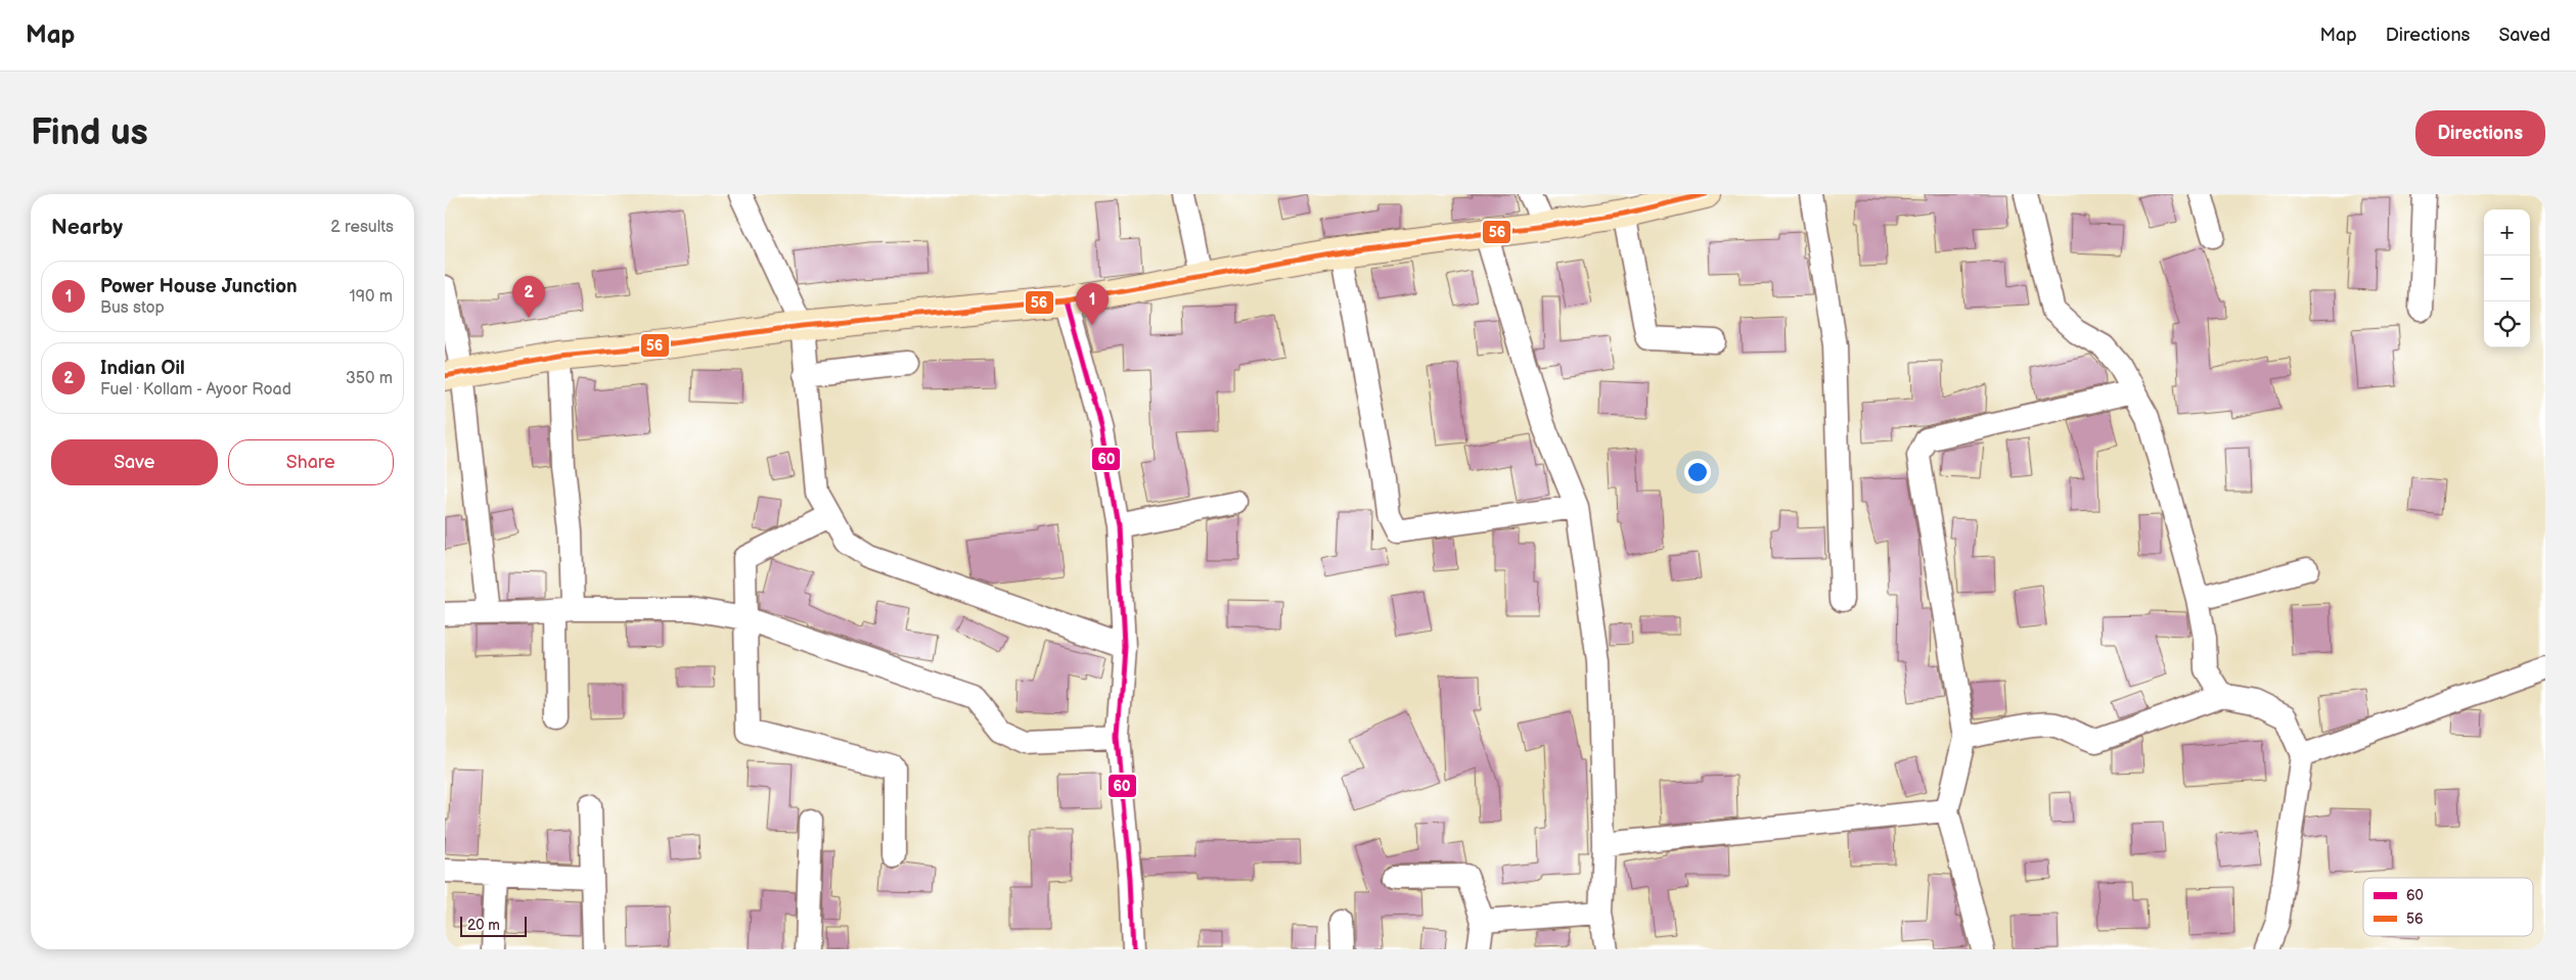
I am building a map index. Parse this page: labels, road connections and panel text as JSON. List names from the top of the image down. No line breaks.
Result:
{"lines":["transit line 56","transit line 60"],"legend":["60","56"],"scale_bar":"20 m","page":{"header":"Map","nav":["Map","Directions","Saved"],"buttons":["Directions",["Save","Share"]],"title":"Find us","heading":["Nearby","2 results"],"map_buttons":["+","−"],"list":[{"mark":"1","name":"Power House Junction","note":"Bus stop","value":"190 m"},{"mark":"2","name":"Indian Oil","note":"Fuel · Kollam - Ayoor Road","value":"350 m"}],"pins":["2","1"],"scale":"20 m"}}
